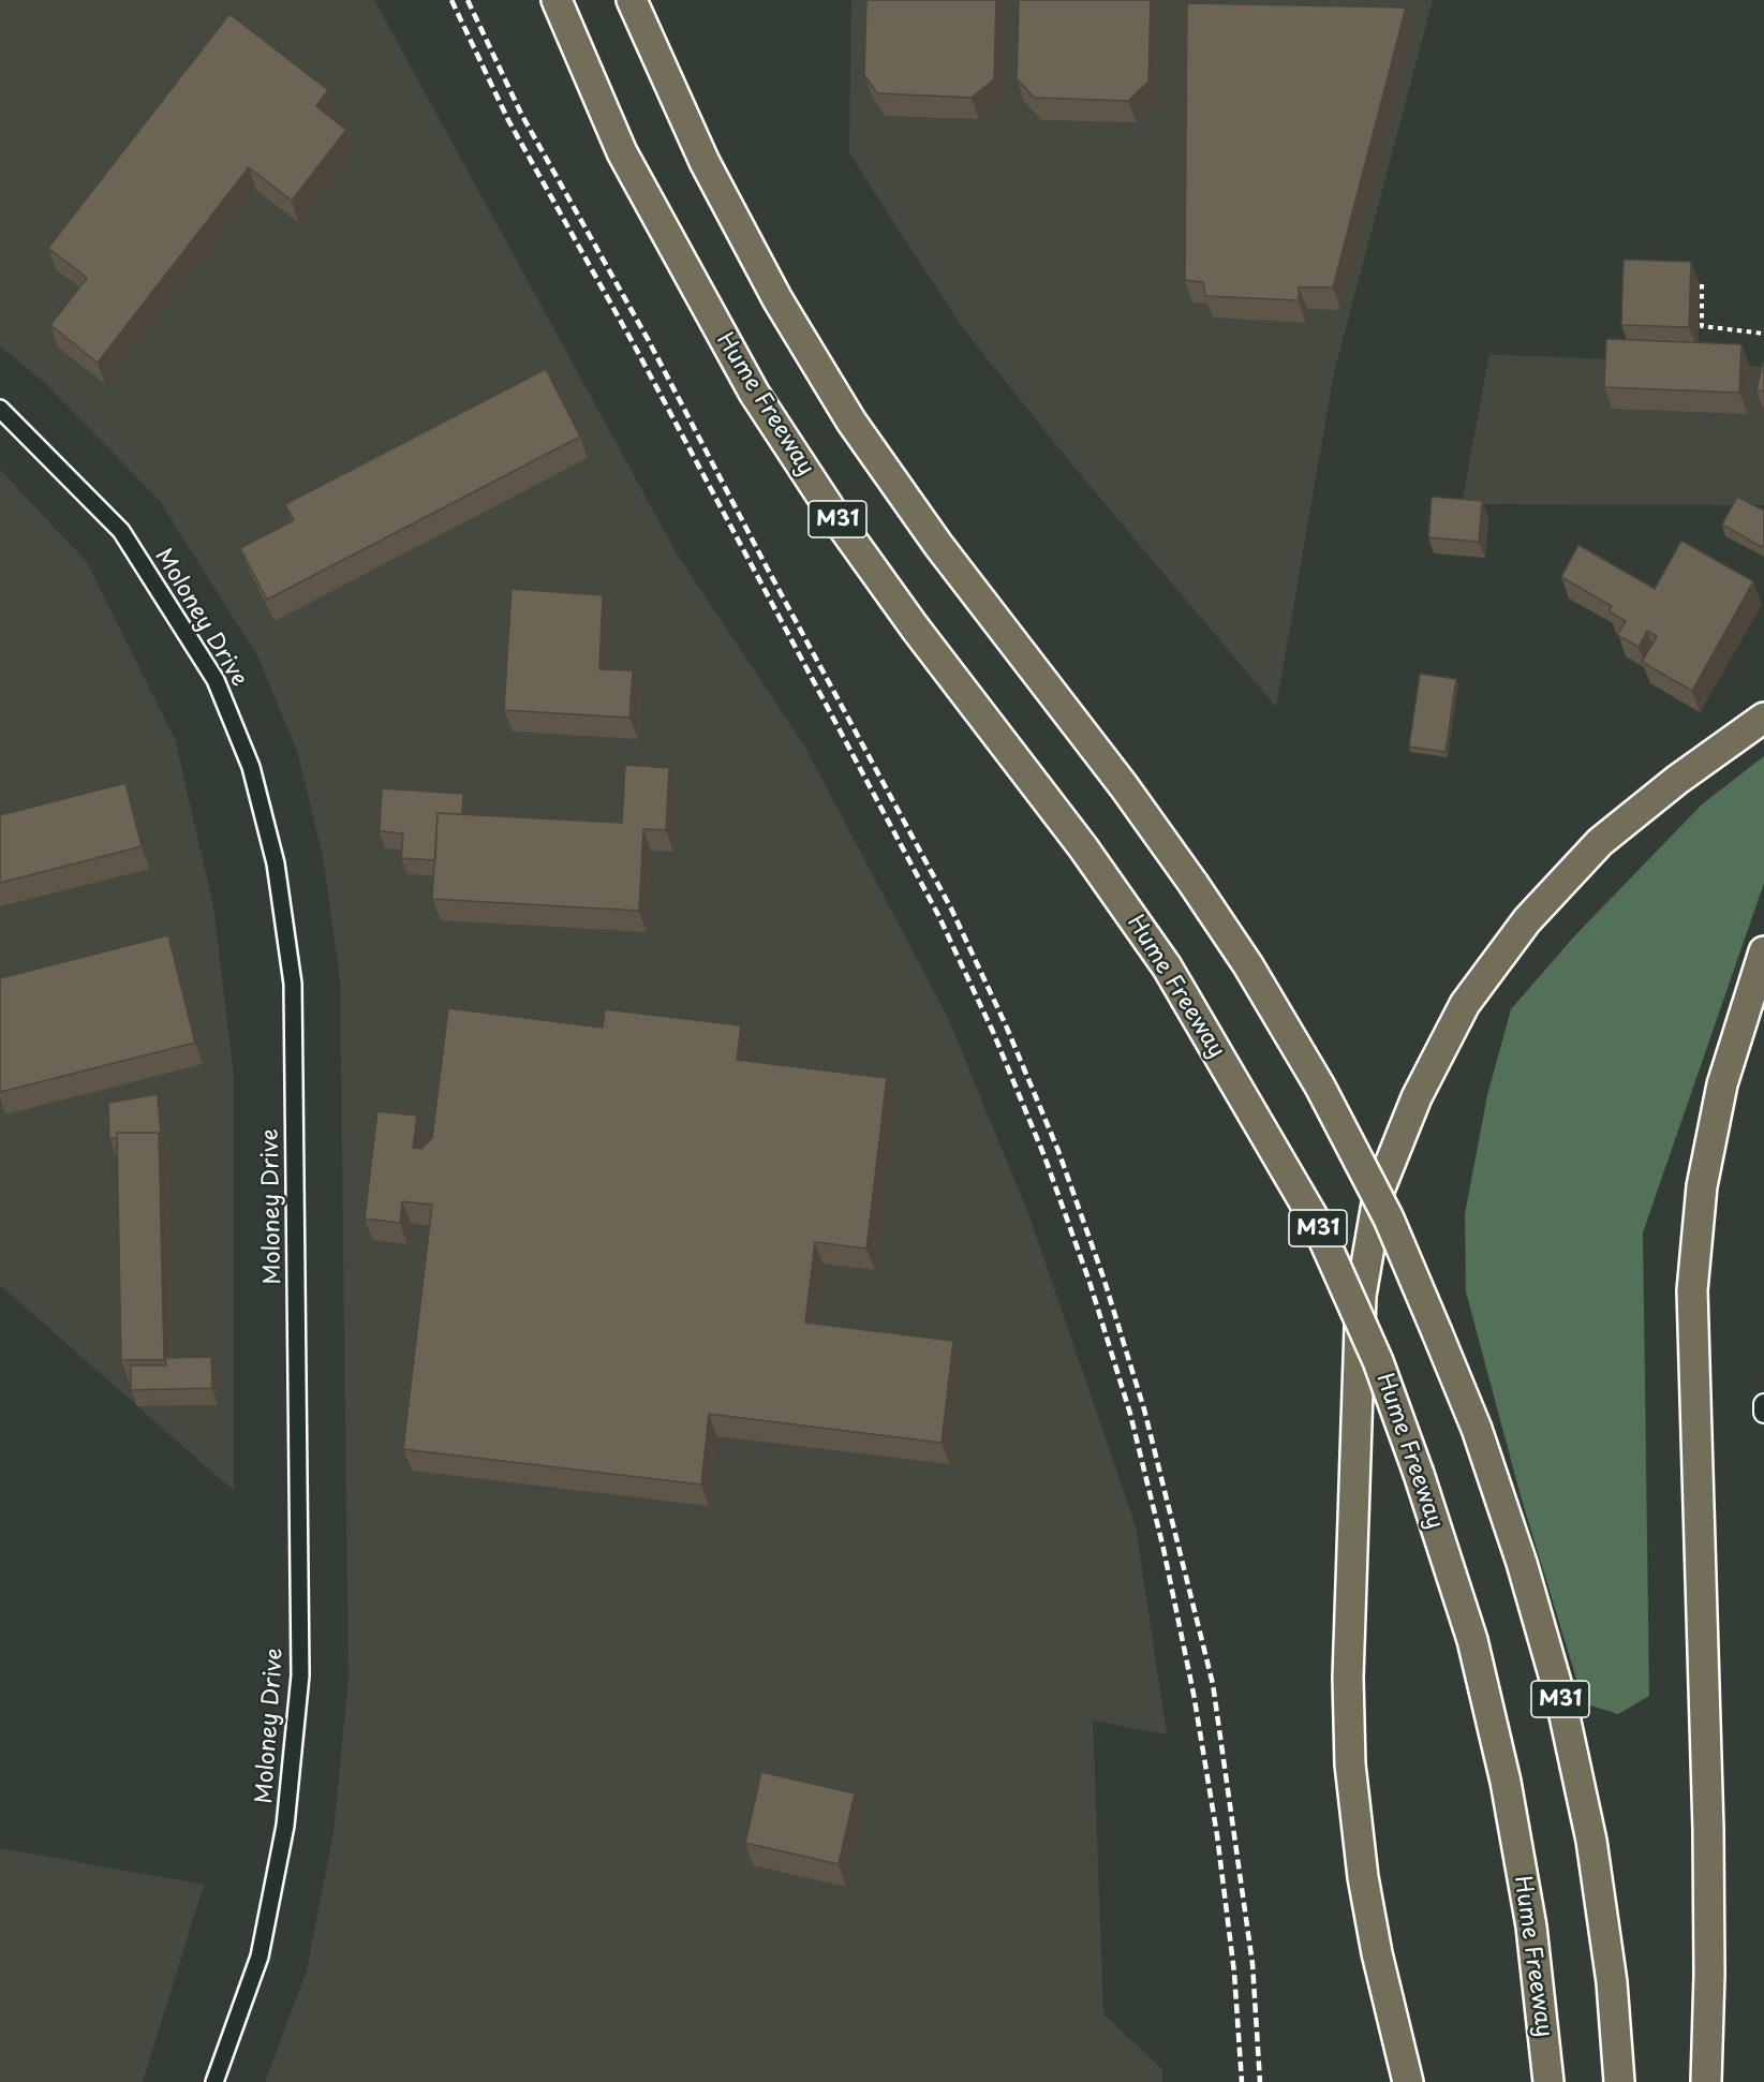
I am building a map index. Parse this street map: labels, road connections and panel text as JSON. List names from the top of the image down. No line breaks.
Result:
{"streets":{"highway":["Hume Freeway","M31"],"street":["Moloney Drive"]}}
